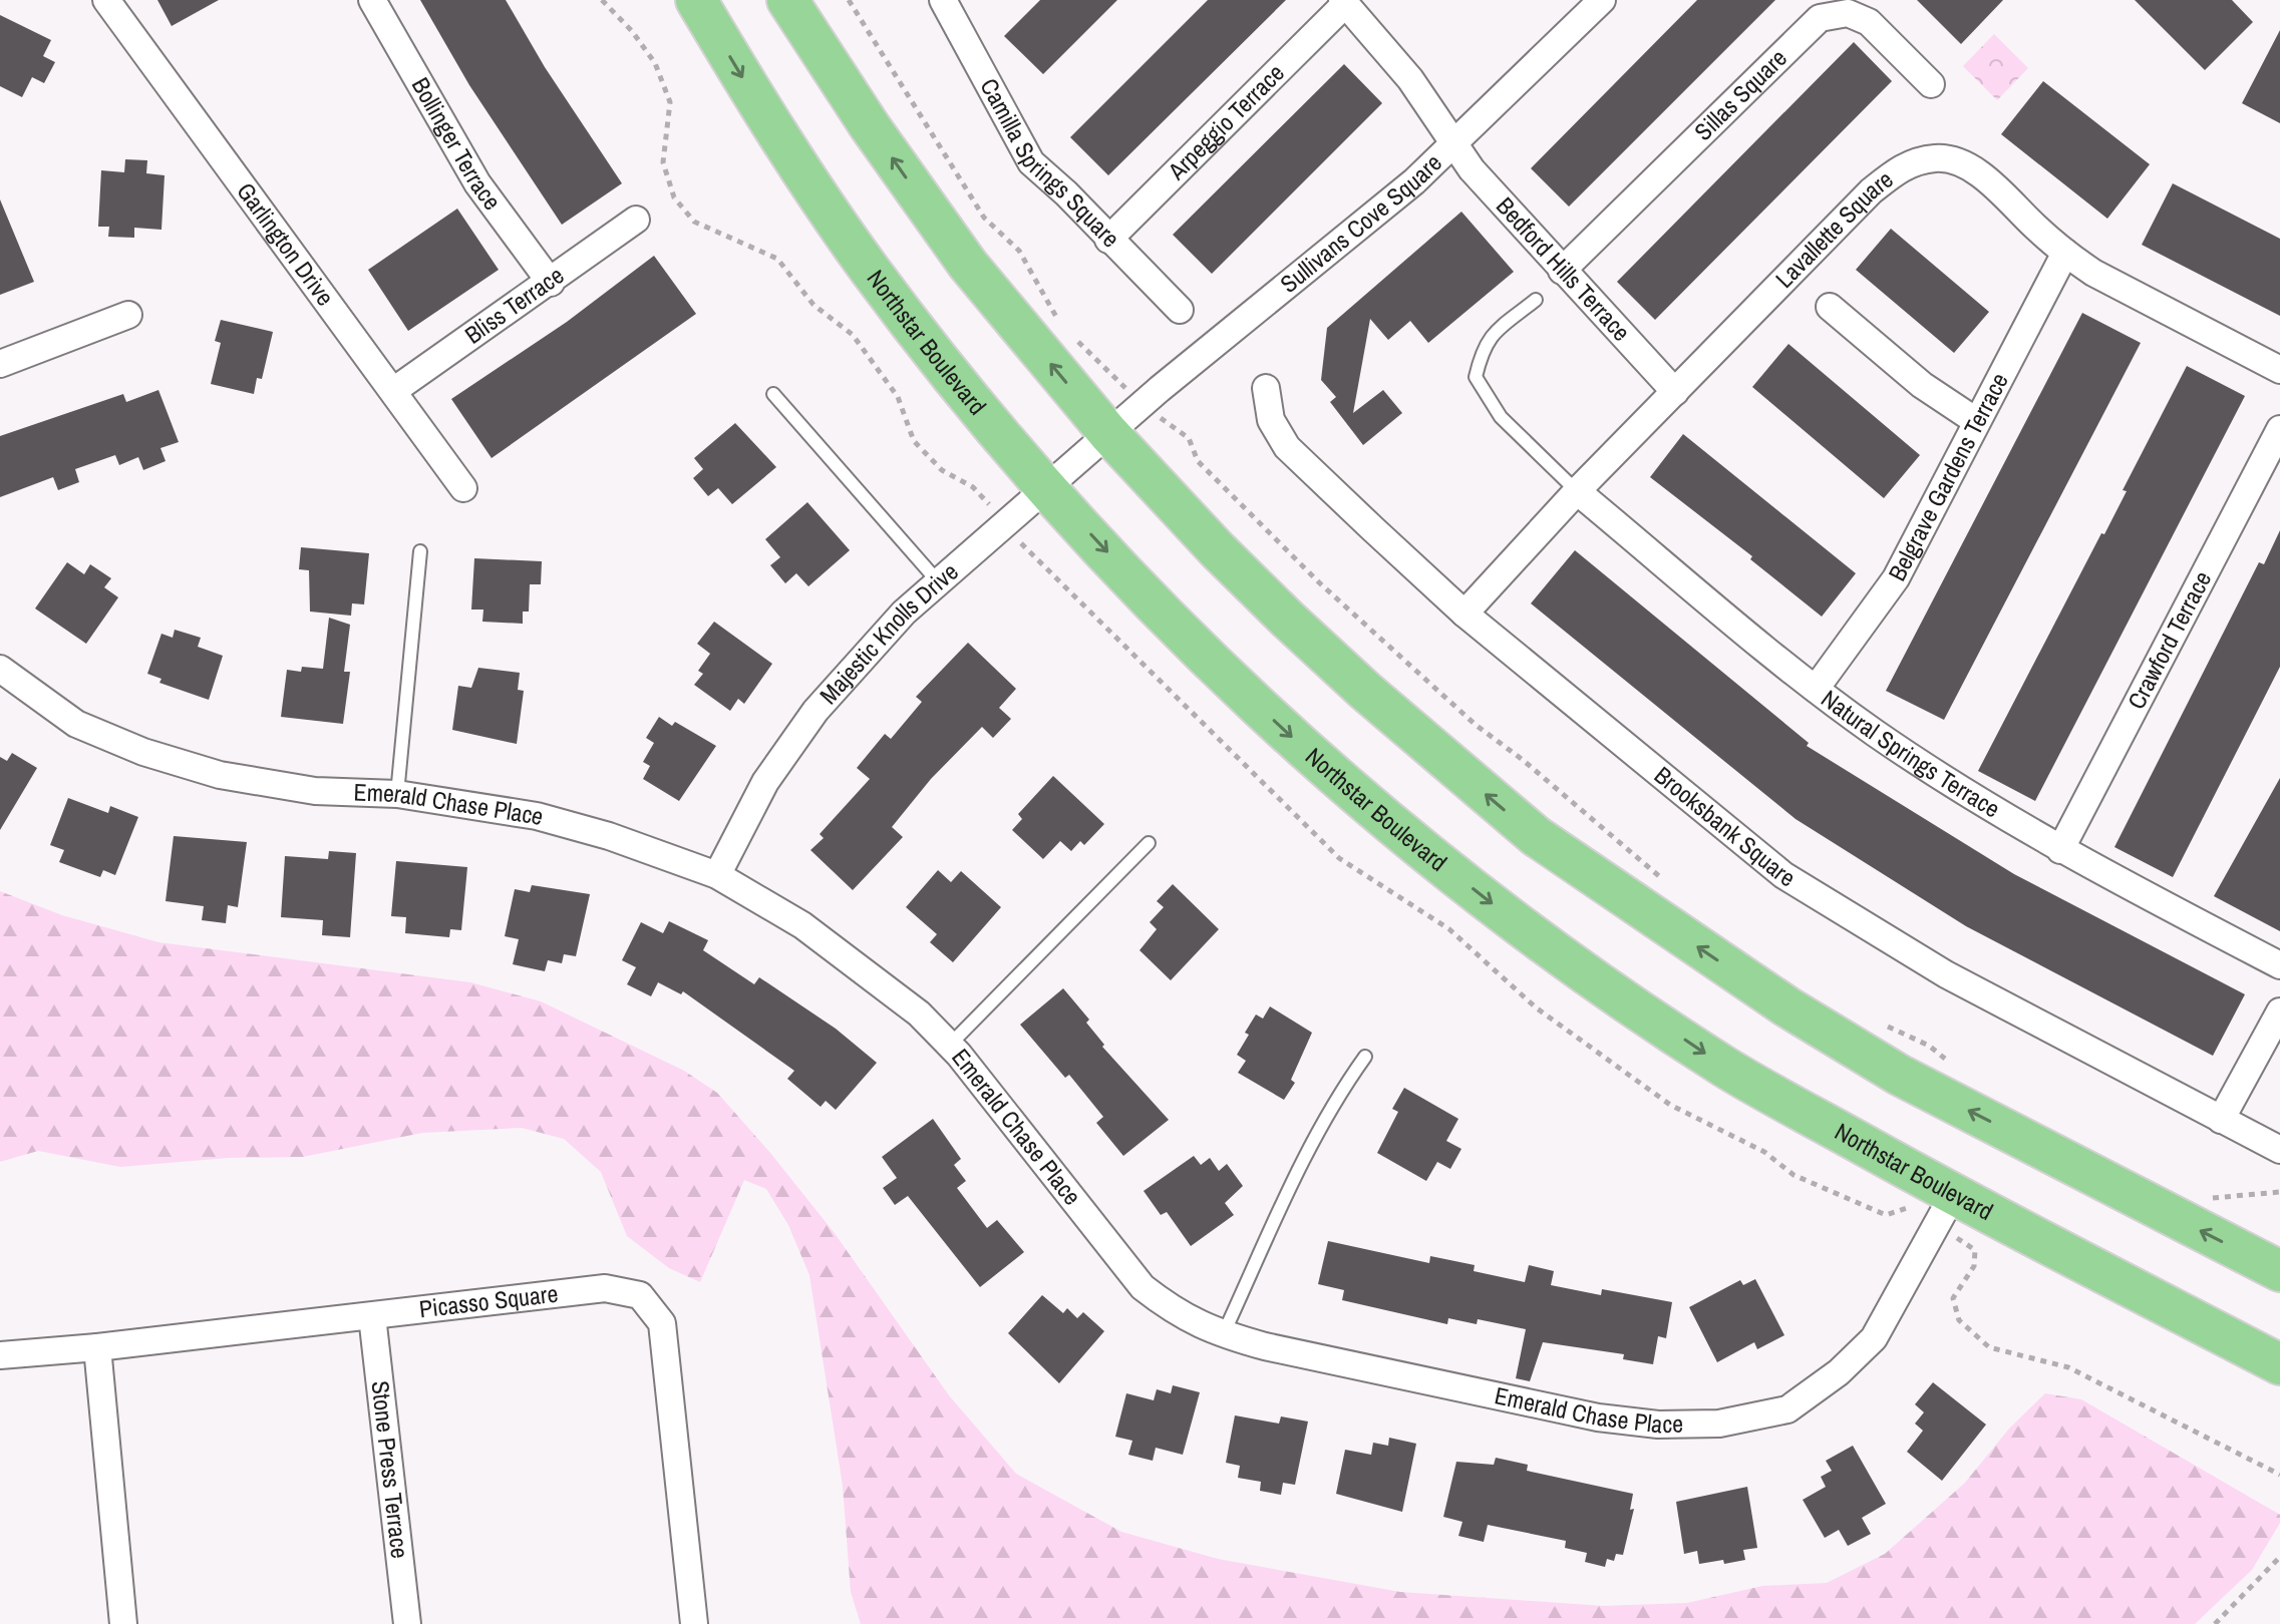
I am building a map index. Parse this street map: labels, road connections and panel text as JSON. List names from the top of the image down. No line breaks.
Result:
{"streets":{"main road":["Northstar Boulevard"],"street":["Sillas Square","Arpeggio Terrace","Bollinger Terrace","Camilla Springs Square","Sullivans Cove Square","Lavallette Square","Garlington Drive","Bedford Hills Terrace","Bliss Terrace","Belgrave Gardens Terrace","Majestic Knolls Drive","Crawford Terrace","Natural Springs Terrace","Emerald Chase Place","Brooksbank Square","Picasso Square","Stone Press Terrace"]},"crossings":[["Sillas Square","Bedford Hills Terrace"],["Arpeggio Terrace","Camilla Springs Square"],["Bollinger Terrace","Bliss Terrace"],["Sullivans Cove Square","Bedford Hills Terrace"],["Sullivans Cove Square","Majestic Knolls Drive"],["Lavallette Square","Bedford Hills Terrace"],["Lavallette Square","Belgrave Gardens Terrace"],["Lavallette Square","Natural Springs Terrace"],["Lavallette Square","Brooksbank Square"],["Garlington Drive","Bliss Terrace"],["Northstar Boulevard","Majestic Knolls Drive"],["Northstar Boulevard","Emerald Chase Place"],["Belgrave Gardens Terrace","Natural Springs Terrace"],["Majestic Knolls Drive","Emerald Chase Place"],["Crawford Terrace","Natural Springs Terrace"],["Picasso Square","Stone Press Terrace"]]}
